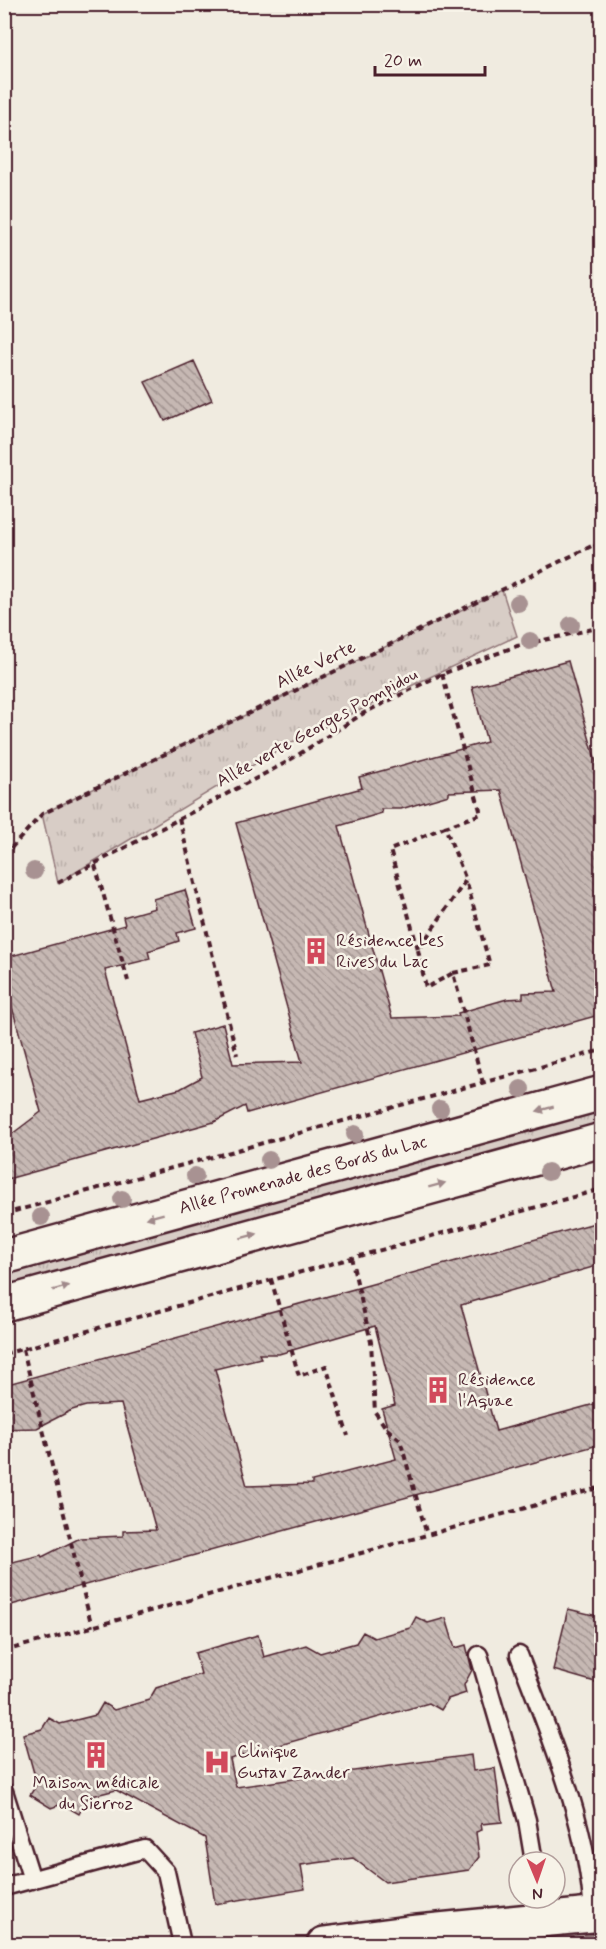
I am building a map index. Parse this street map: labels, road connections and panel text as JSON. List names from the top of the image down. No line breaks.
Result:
{"streets":{"street":["Allée Promenade des Bords du Lac"],"path":["Allée Verte","Allée verte Georges Pompidou"]},"places":{"building":["Résidence Les Rives du Lac","Résidence l'Aquae","Maison médicale du Sierroz"],"hospital":["Clinique Gustav Zander"]},"scale_bar":"20 m","north":"bottom"}
